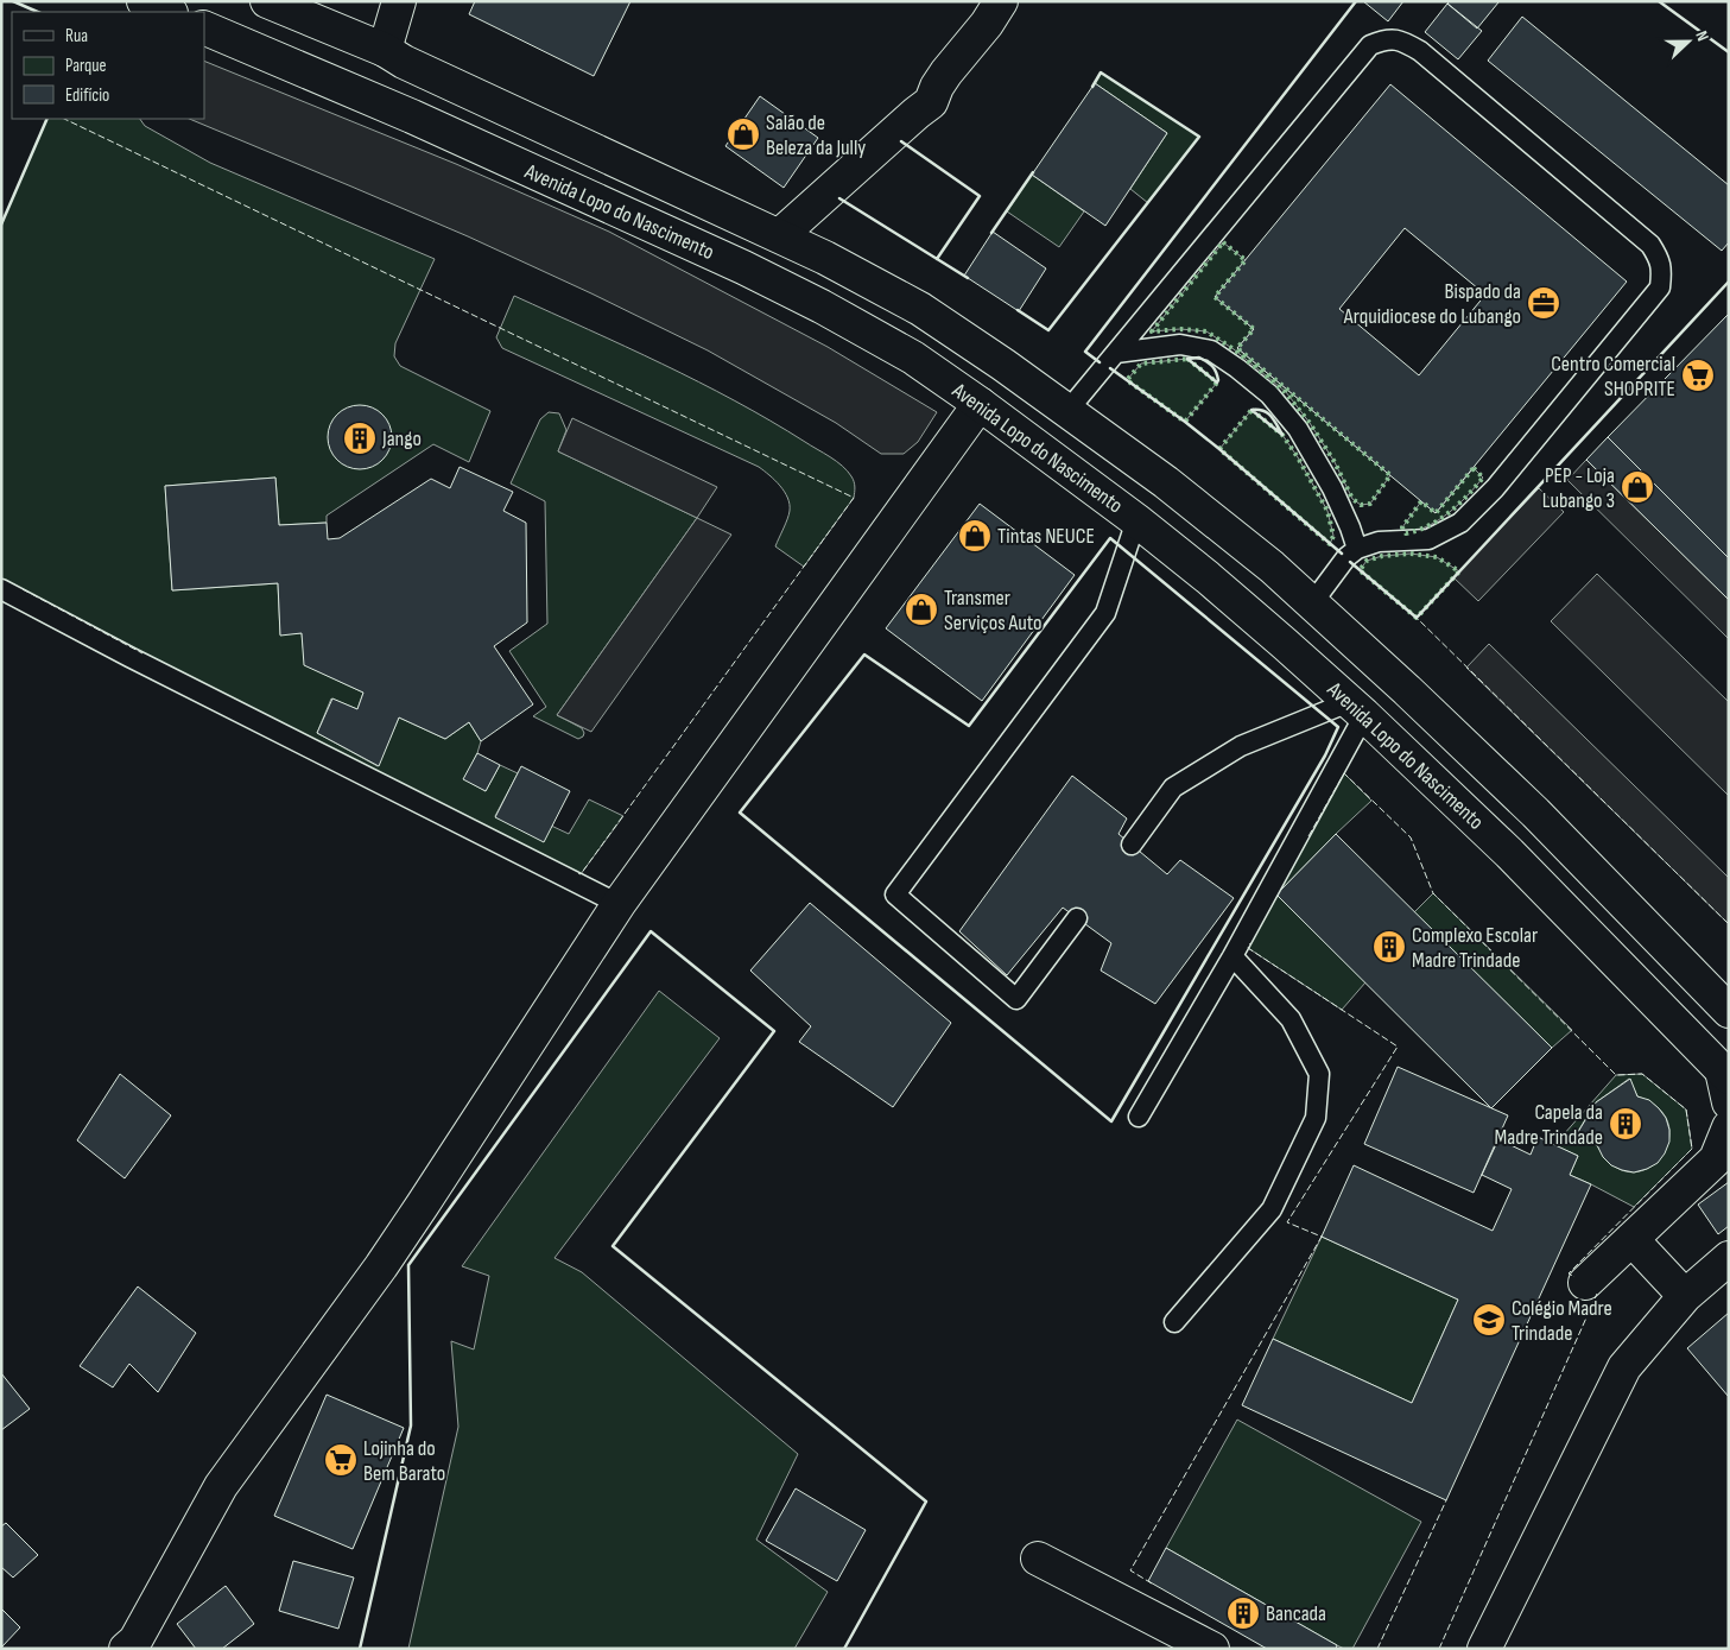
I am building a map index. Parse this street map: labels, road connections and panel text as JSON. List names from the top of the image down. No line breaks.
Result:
{"streets":{"main road":["Avenida Lopo do Nascimento"]},"places":{"shop":["Salão de Beleza da Jully","PEP - Loja Lubango 3","Tintas NEUCE","Transmer Serviços Auto"],"office":["Bispado da Arquidiocese do Lubango"],"supermarket":["Centro Comercial SHOPRITE","Lojinha do Bem Barato"],"building":["Jango","Complexo Escolar Madre Trindade","Capela da Madre Trindade","Bancada"],"school or university":["Colégio Madre Trindade"]},"legend":["Rua","Parque","Edifício"],"north":"right"}
